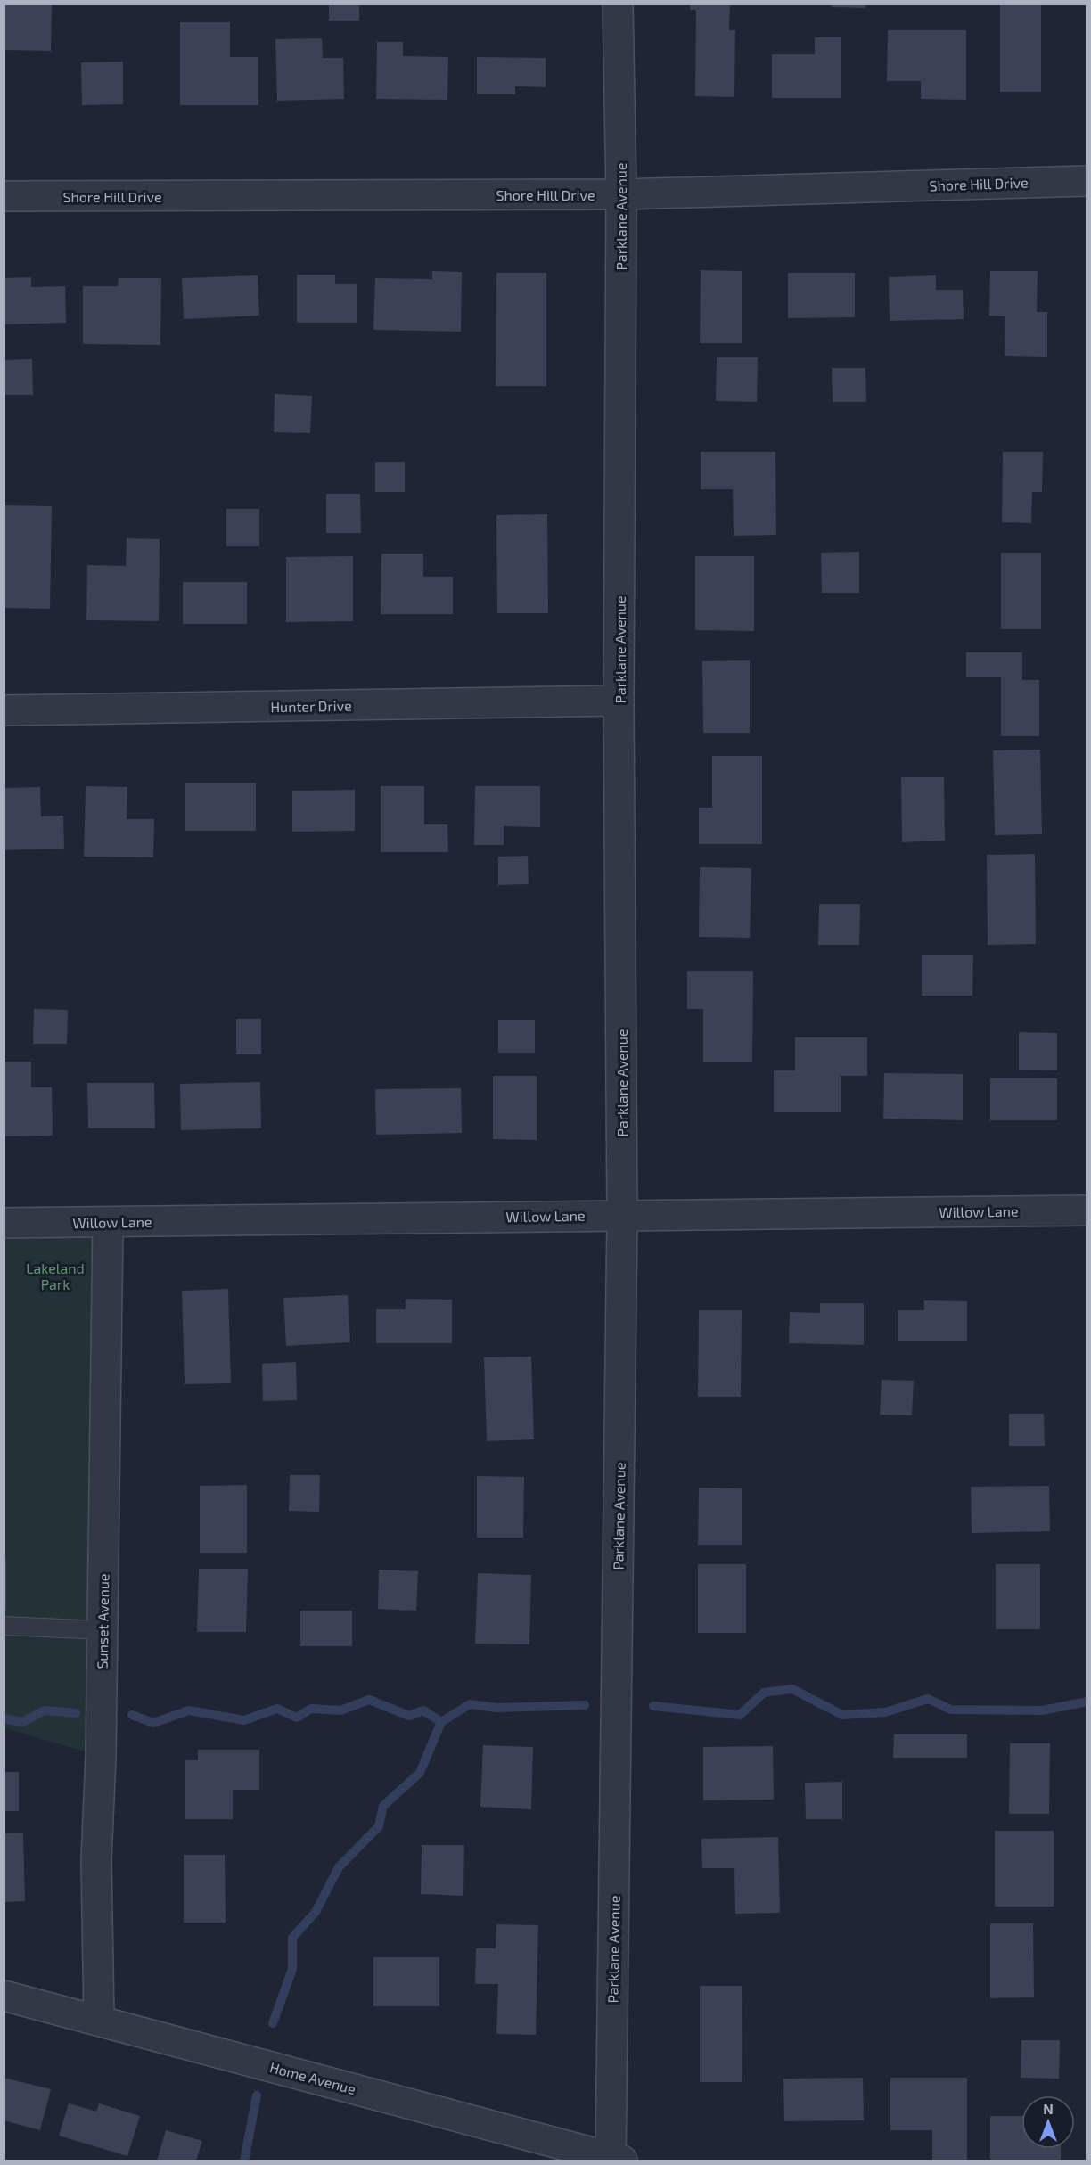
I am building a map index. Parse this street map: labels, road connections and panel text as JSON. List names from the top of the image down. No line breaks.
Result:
{"streets":{"street":["Shore Hill Drive","Parklane Avenue","Hunter Drive","Willow Lane","Sunset Avenue","Home Avenue"]},"crossings":[["Shore Hill Drive","Parklane Avenue"],["Parklane Avenue","Hunter Drive"],["Parklane Avenue","Willow Lane"],["Parklane Avenue","Home Avenue"],["Willow Lane","Sunset Avenue"],["Sunset Avenue","Home Avenue"]],"parks":["Lakeland Park"],"north":"top"}
